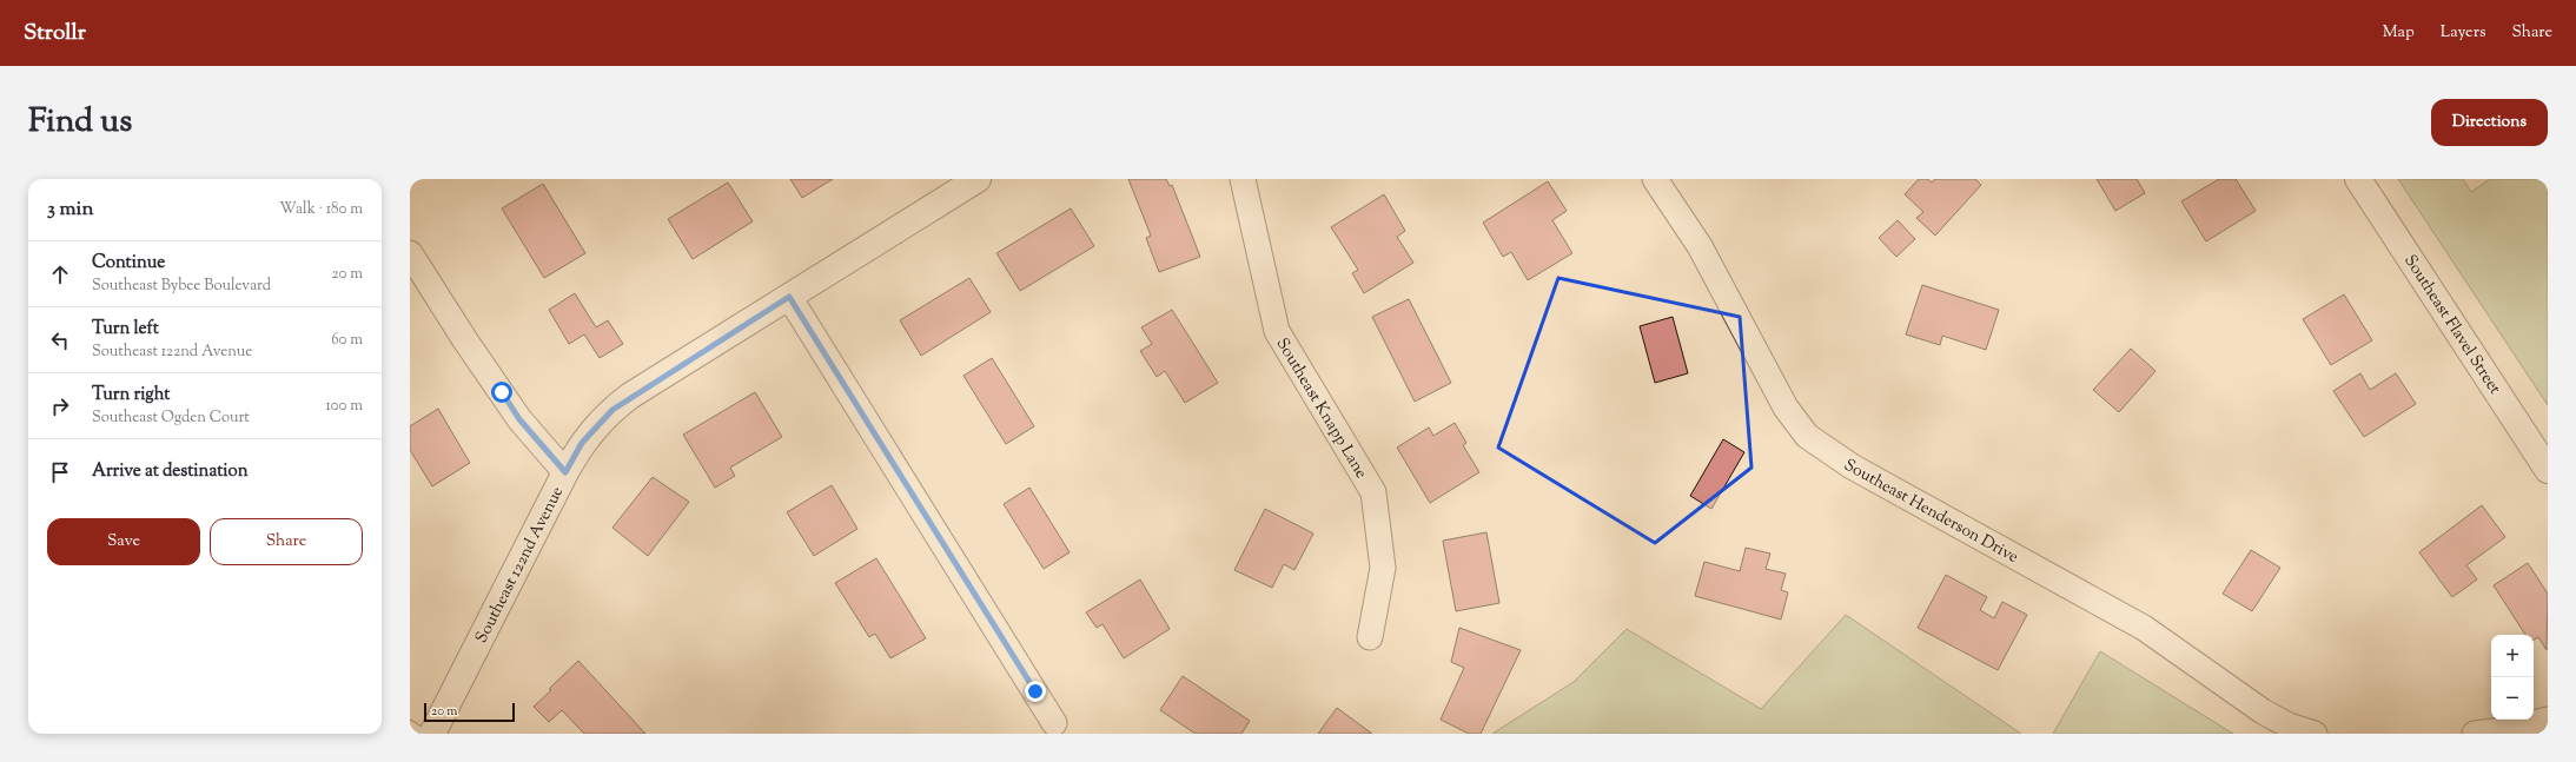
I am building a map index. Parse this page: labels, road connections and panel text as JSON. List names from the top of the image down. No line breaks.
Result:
{"streets":{"street":["Southeast Flavel Street","Southeast Knapp Lane","Southeast Henderson Drive","Southeast 122nd Avenue"]},"scale_bar":"20 m","page":{"header":"Strollr","nav":["Map","Layers","Share"],"title":"Find us","buttons":["Directions",["Save","Share"]],"heading":["3 min","Walk · 180 m"],"list":[["Continue","Southeast Bybee Boulevard","20 m"],["Turn left","Southeast 122nd Avenue","60 m"],["Turn right","Southeast Ogden Court","100 m"],"Arrive at destination"],"map_buttons":["+","−"],"scale":"20 m"}}
